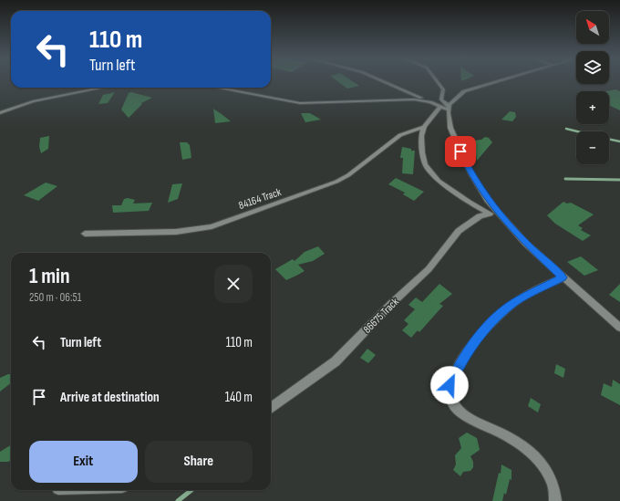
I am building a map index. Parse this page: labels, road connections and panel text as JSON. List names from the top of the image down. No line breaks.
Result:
{"streets":{"street":["84164 Track","86675 Track"]},"north":"top left","page":{"map_buttons":["+","−"],"turn":["110 m","Turn left"],"heading":["1 min","250 m · 06:51"],"list":[{"name":"Turn left","value":"110 m"},{"name":"Arrive at destination","value":"140 m"}],"buttons":["Exit","Share"]}}
